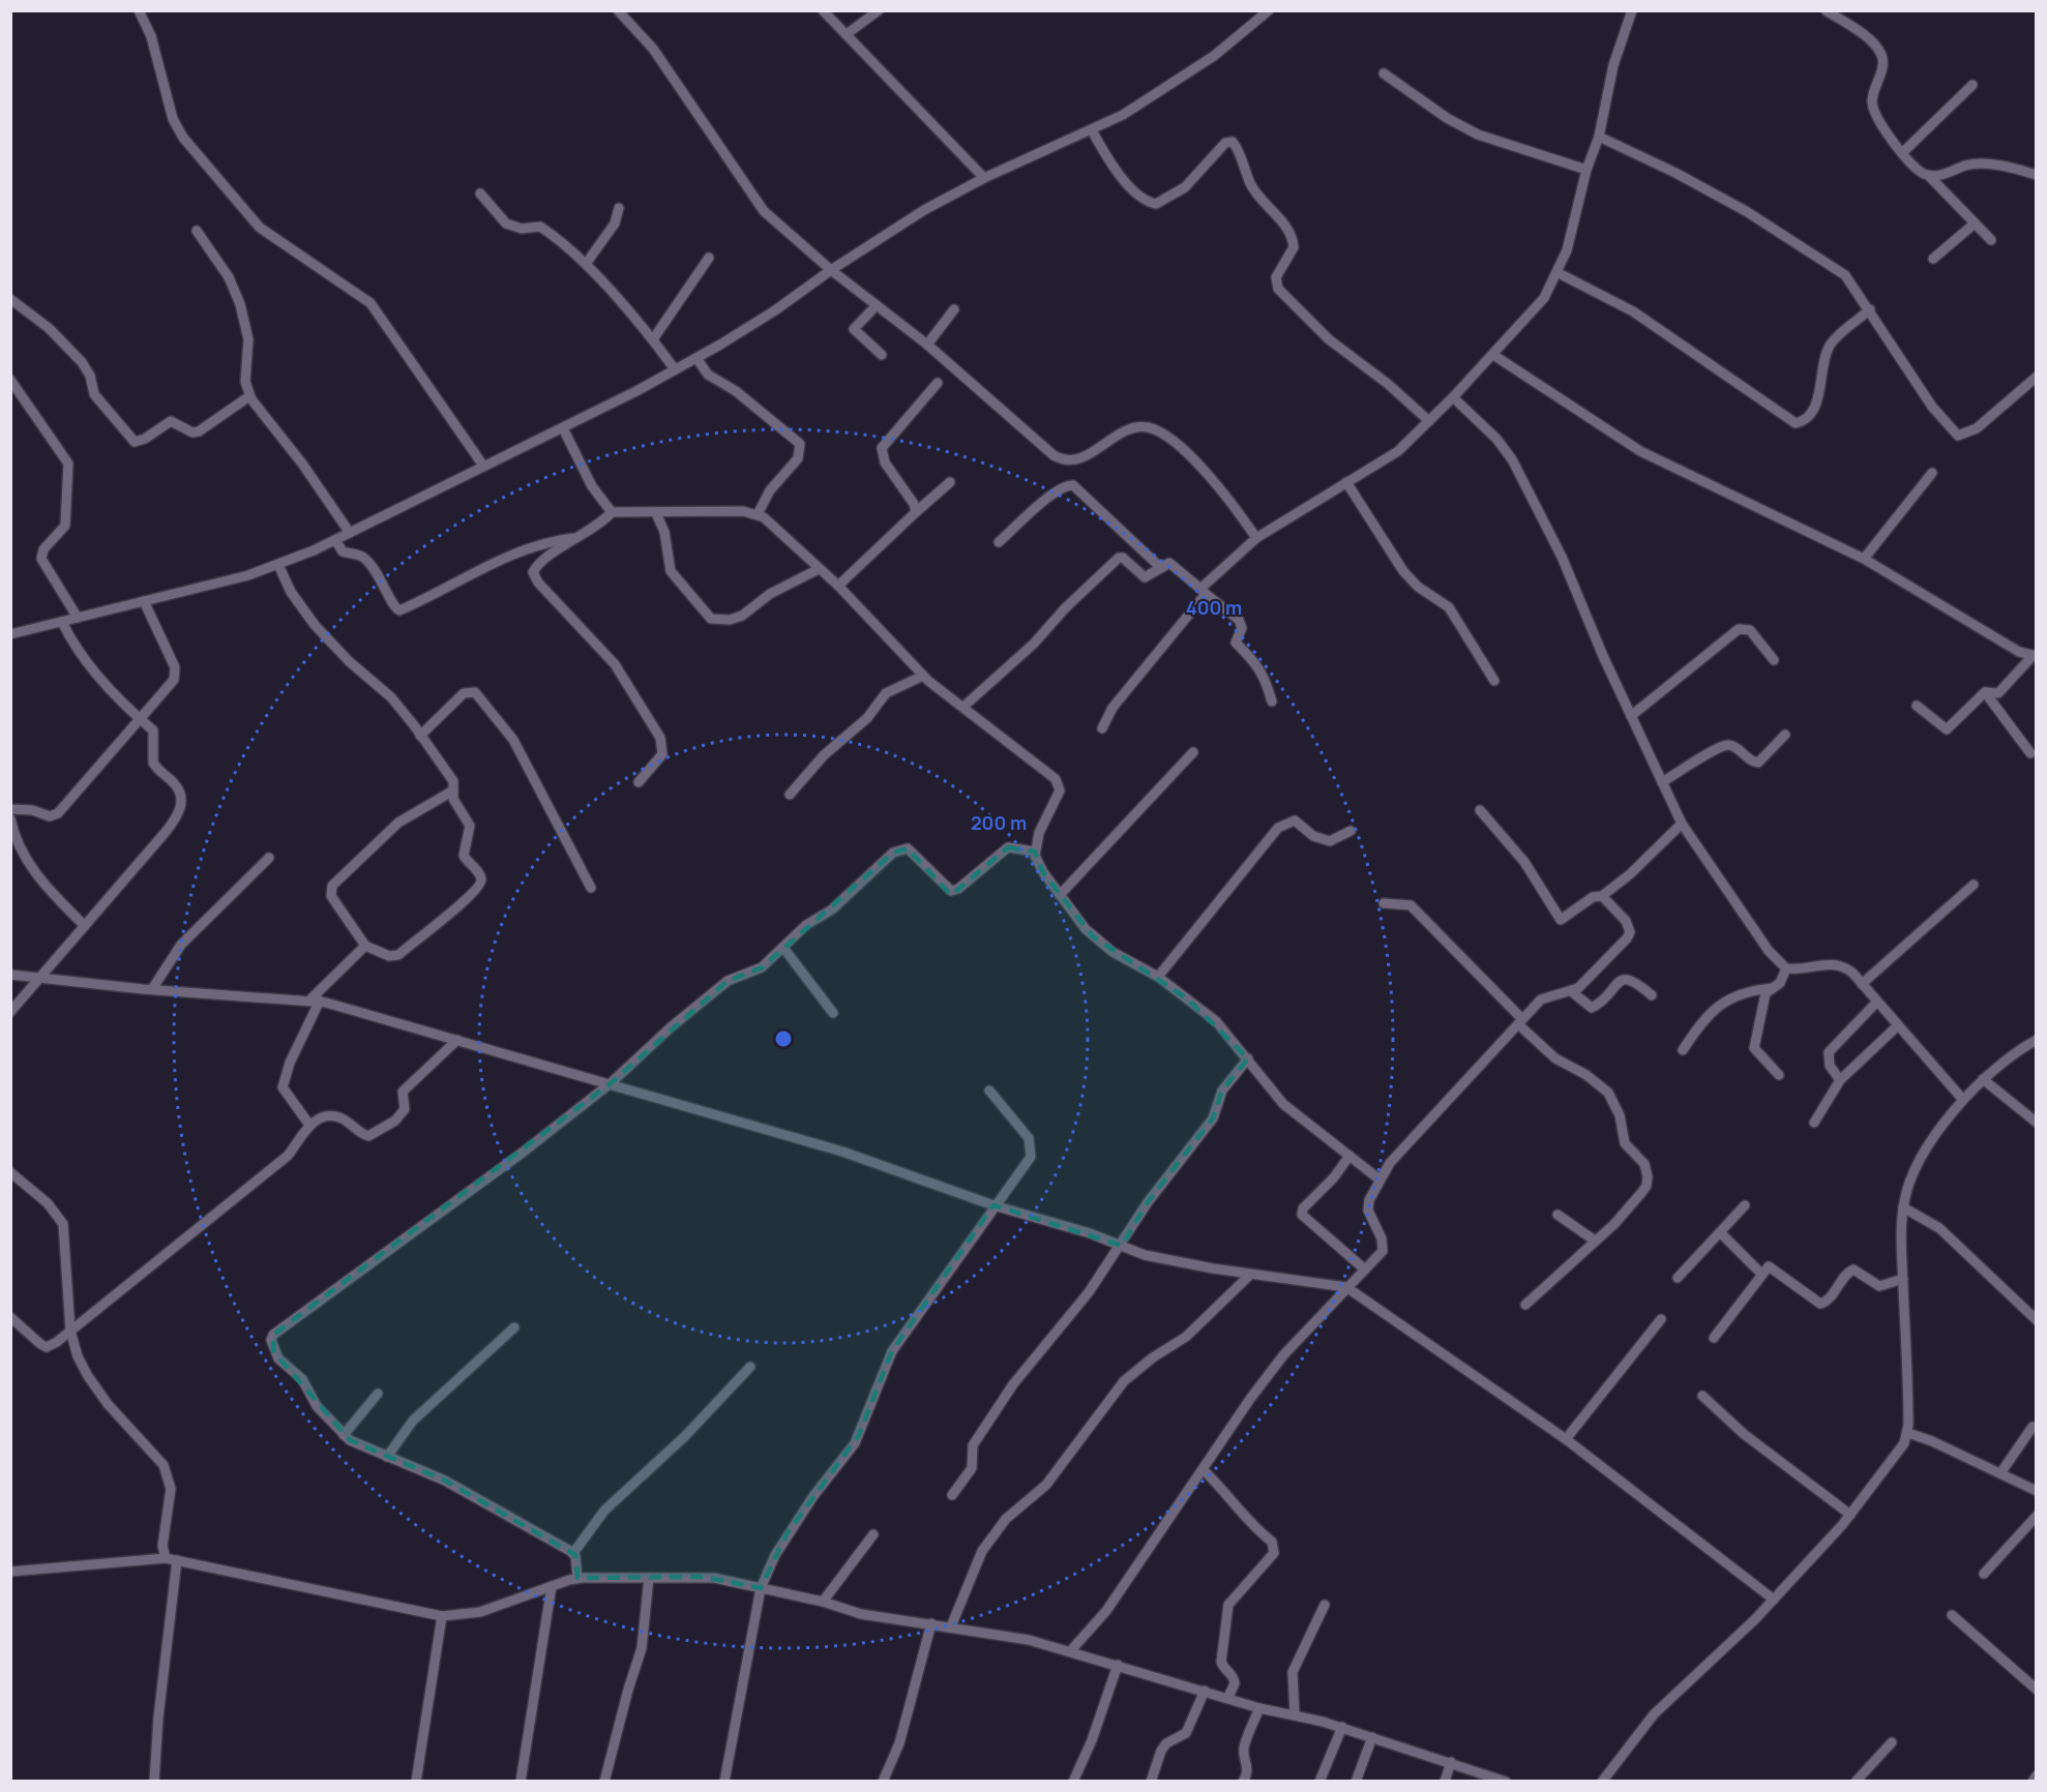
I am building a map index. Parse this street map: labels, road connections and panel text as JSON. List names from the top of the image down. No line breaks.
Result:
{"rings":["400 m","200 m"]}
